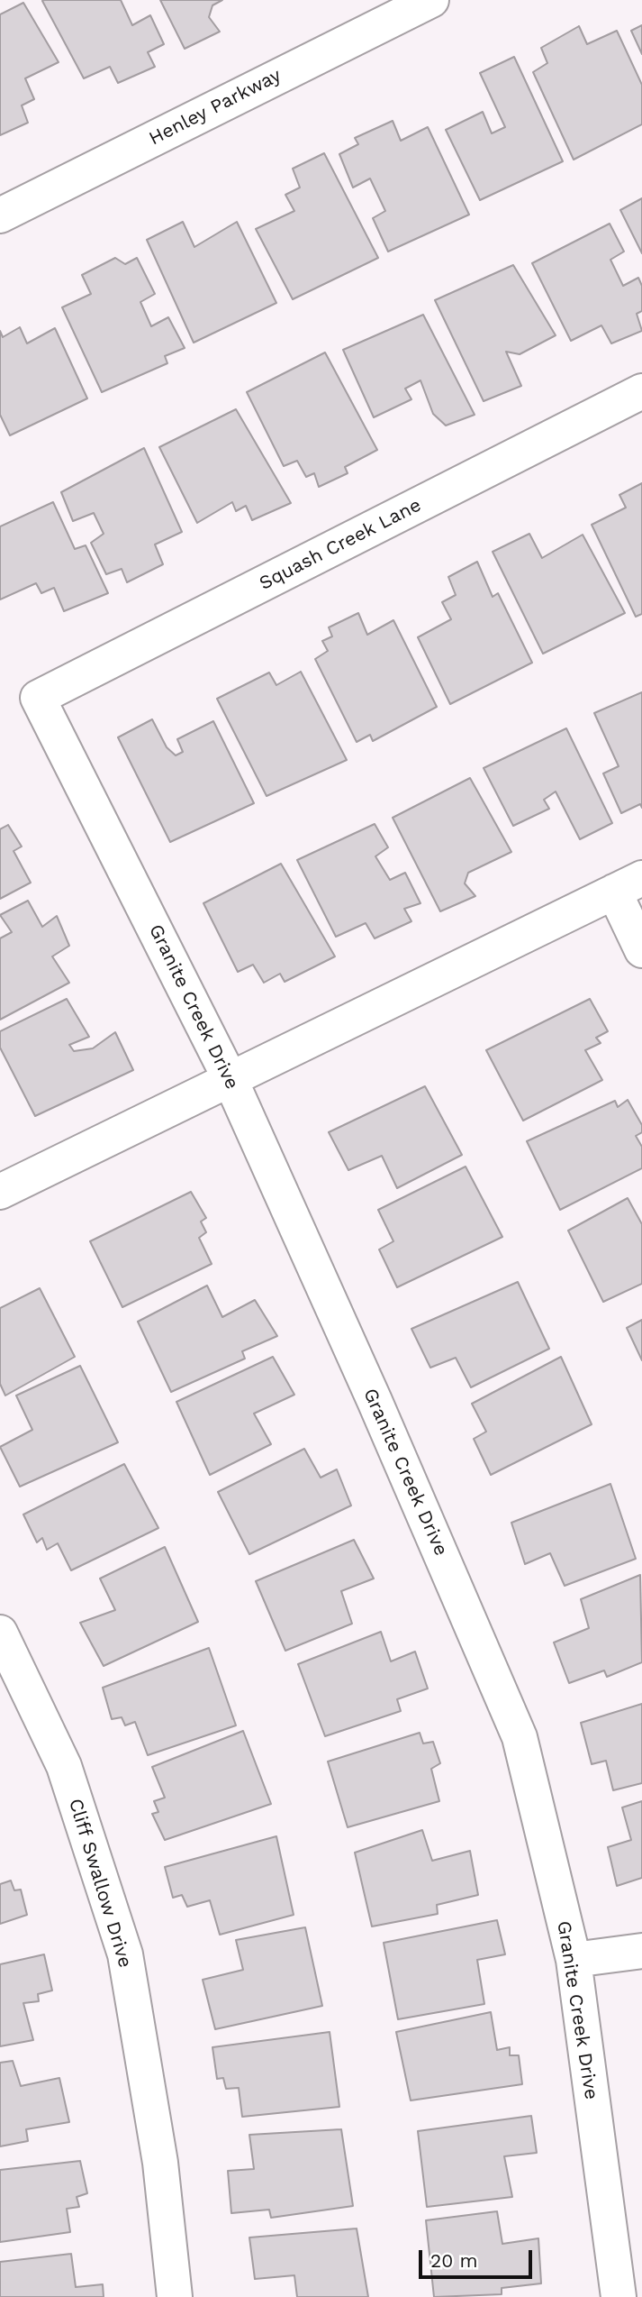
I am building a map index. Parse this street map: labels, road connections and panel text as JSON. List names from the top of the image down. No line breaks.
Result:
{"streets":{"street":["Henley Parkway","Squash Creek Lane","Granite Creek Drive","Cliff Swallow Drive"]},"crossings":[["Squash Creek Lane","Granite Creek Drive"]],"scale_bar":"20 m"}
